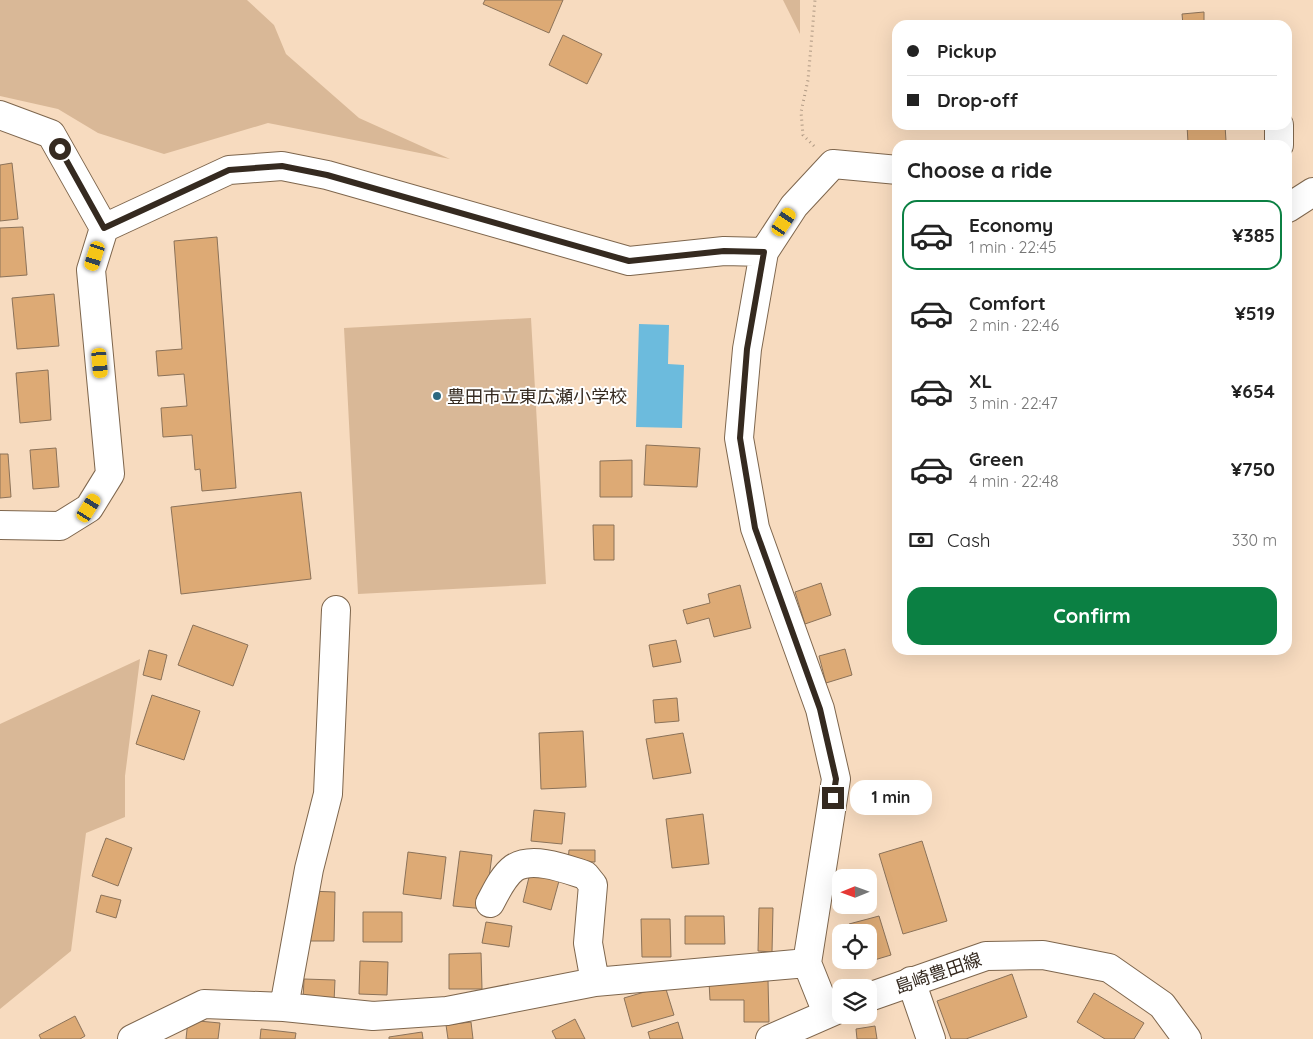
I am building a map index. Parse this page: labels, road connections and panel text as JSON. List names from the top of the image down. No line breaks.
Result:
{"streets":{"street":["島崎豊田線"]},"places":["豊田市立東広瀬小学校"],"north":"left","page":{"banner":["Pickup","Drop-off"],"heading":"Choose a ride","list":[{"name":"Economy","note":"1 min · 22:45","value":"¥385"},{"name":"Comfort","note":"2 min · 22:46","value":"¥519"},{"name":"XL","note":"3 min · 22:47","value":"¥654"},{"name":"Green","note":"4 min · 22:48","value":"¥750"}],"pay":["Cash","330 m"],"buttons":"Confirm","bubble":"1 min"}}
